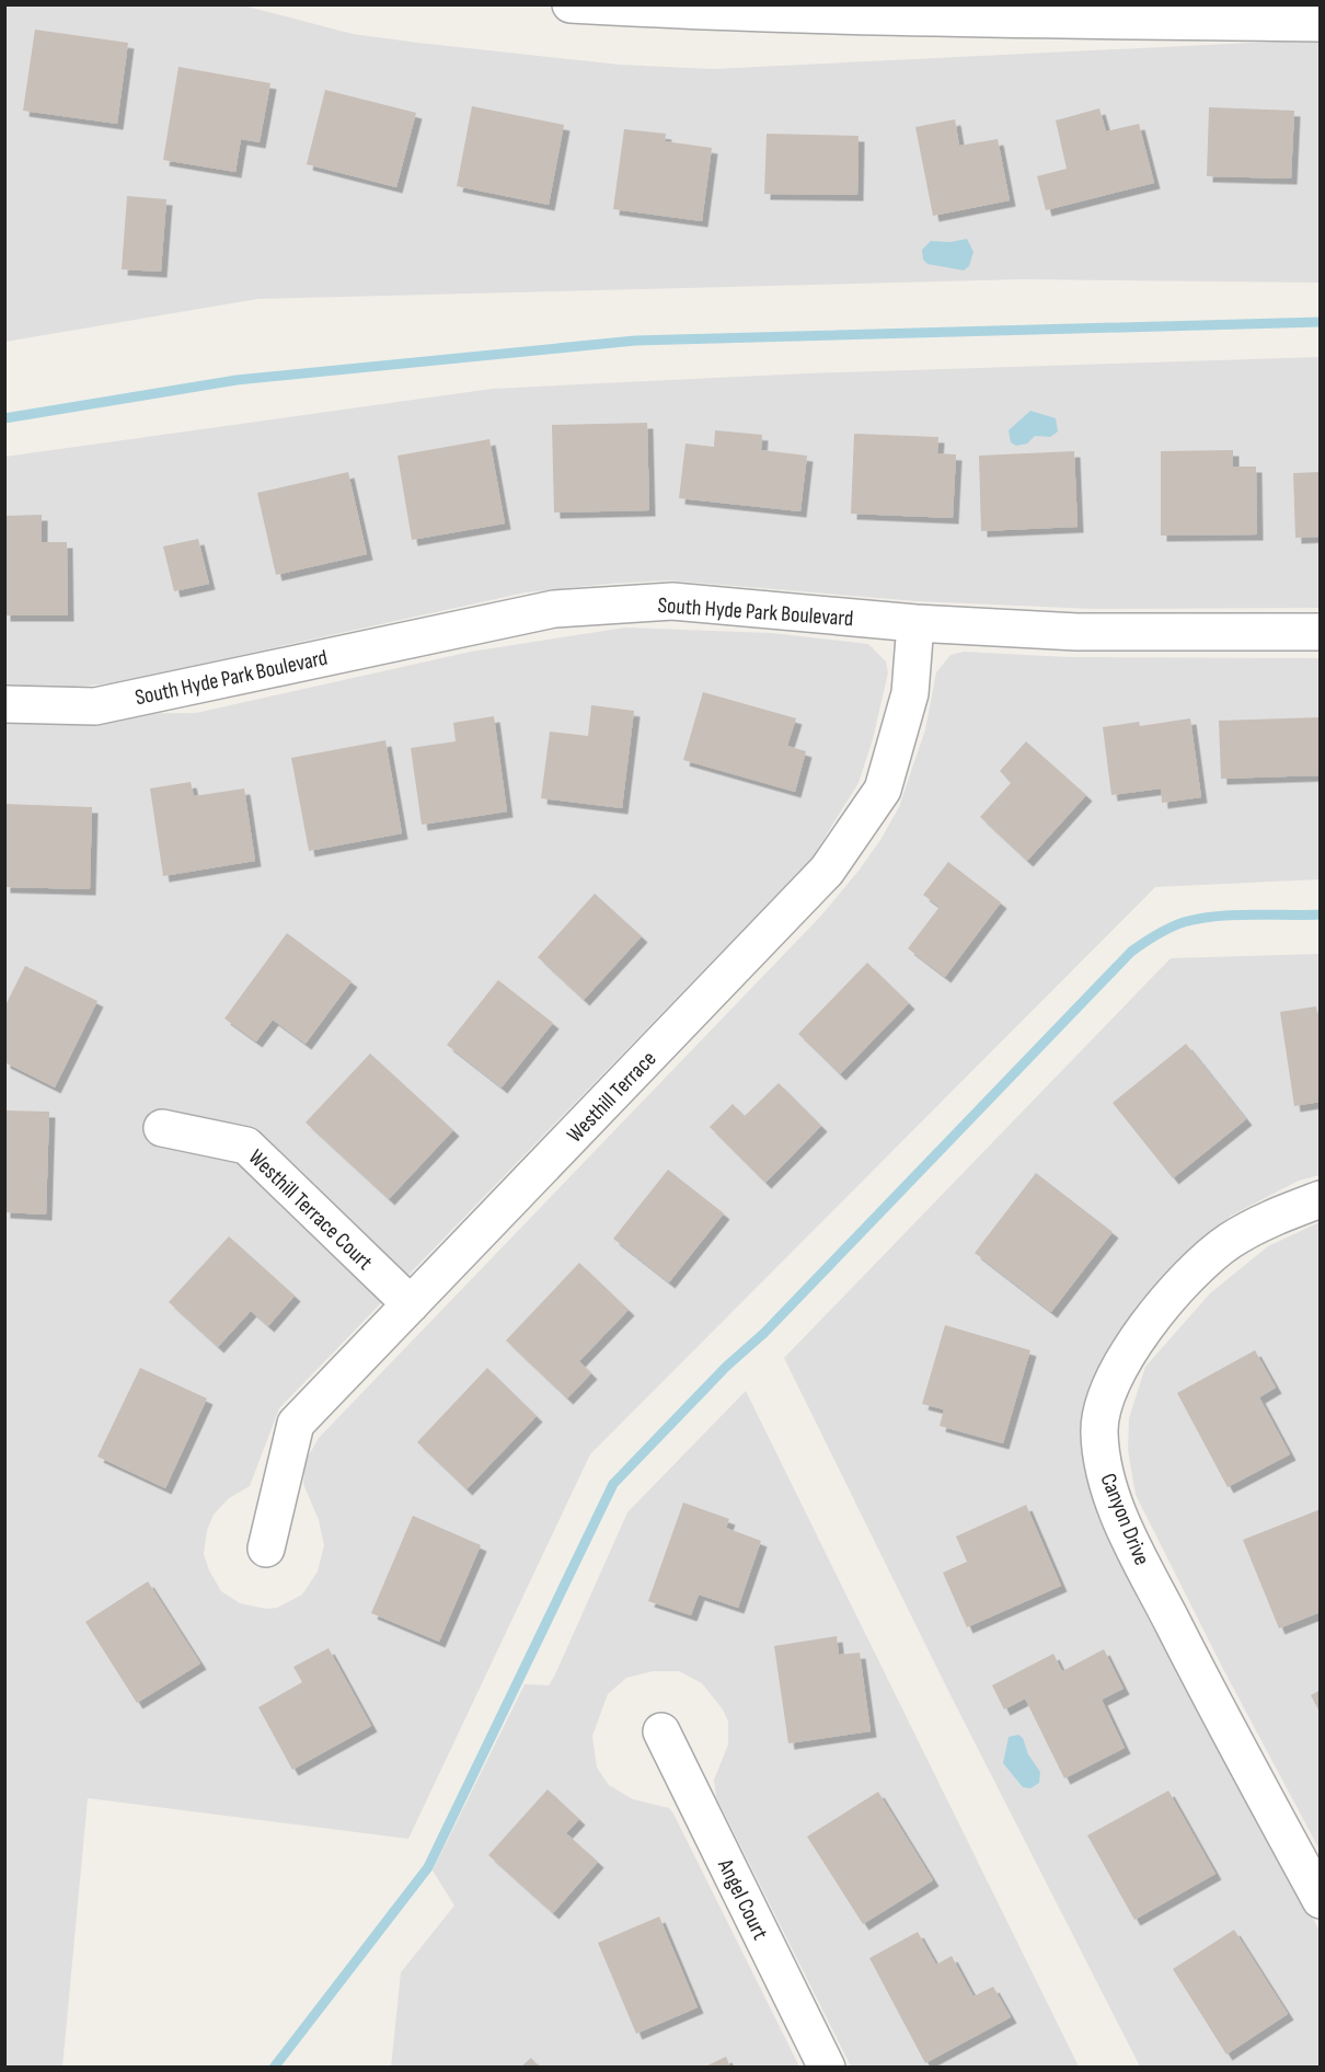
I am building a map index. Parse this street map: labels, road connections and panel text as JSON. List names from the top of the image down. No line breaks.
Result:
{"streets":{"street":["South Hyde Park Boulevard","Westhill Terrace","Westhill Terrace Court","Canyon Drive","Angel Court"]},"crossings":[["South Hyde Park Boulevard","Westhill Terrace"],["Westhill Terrace","Westhill Terrace Court"]]}
